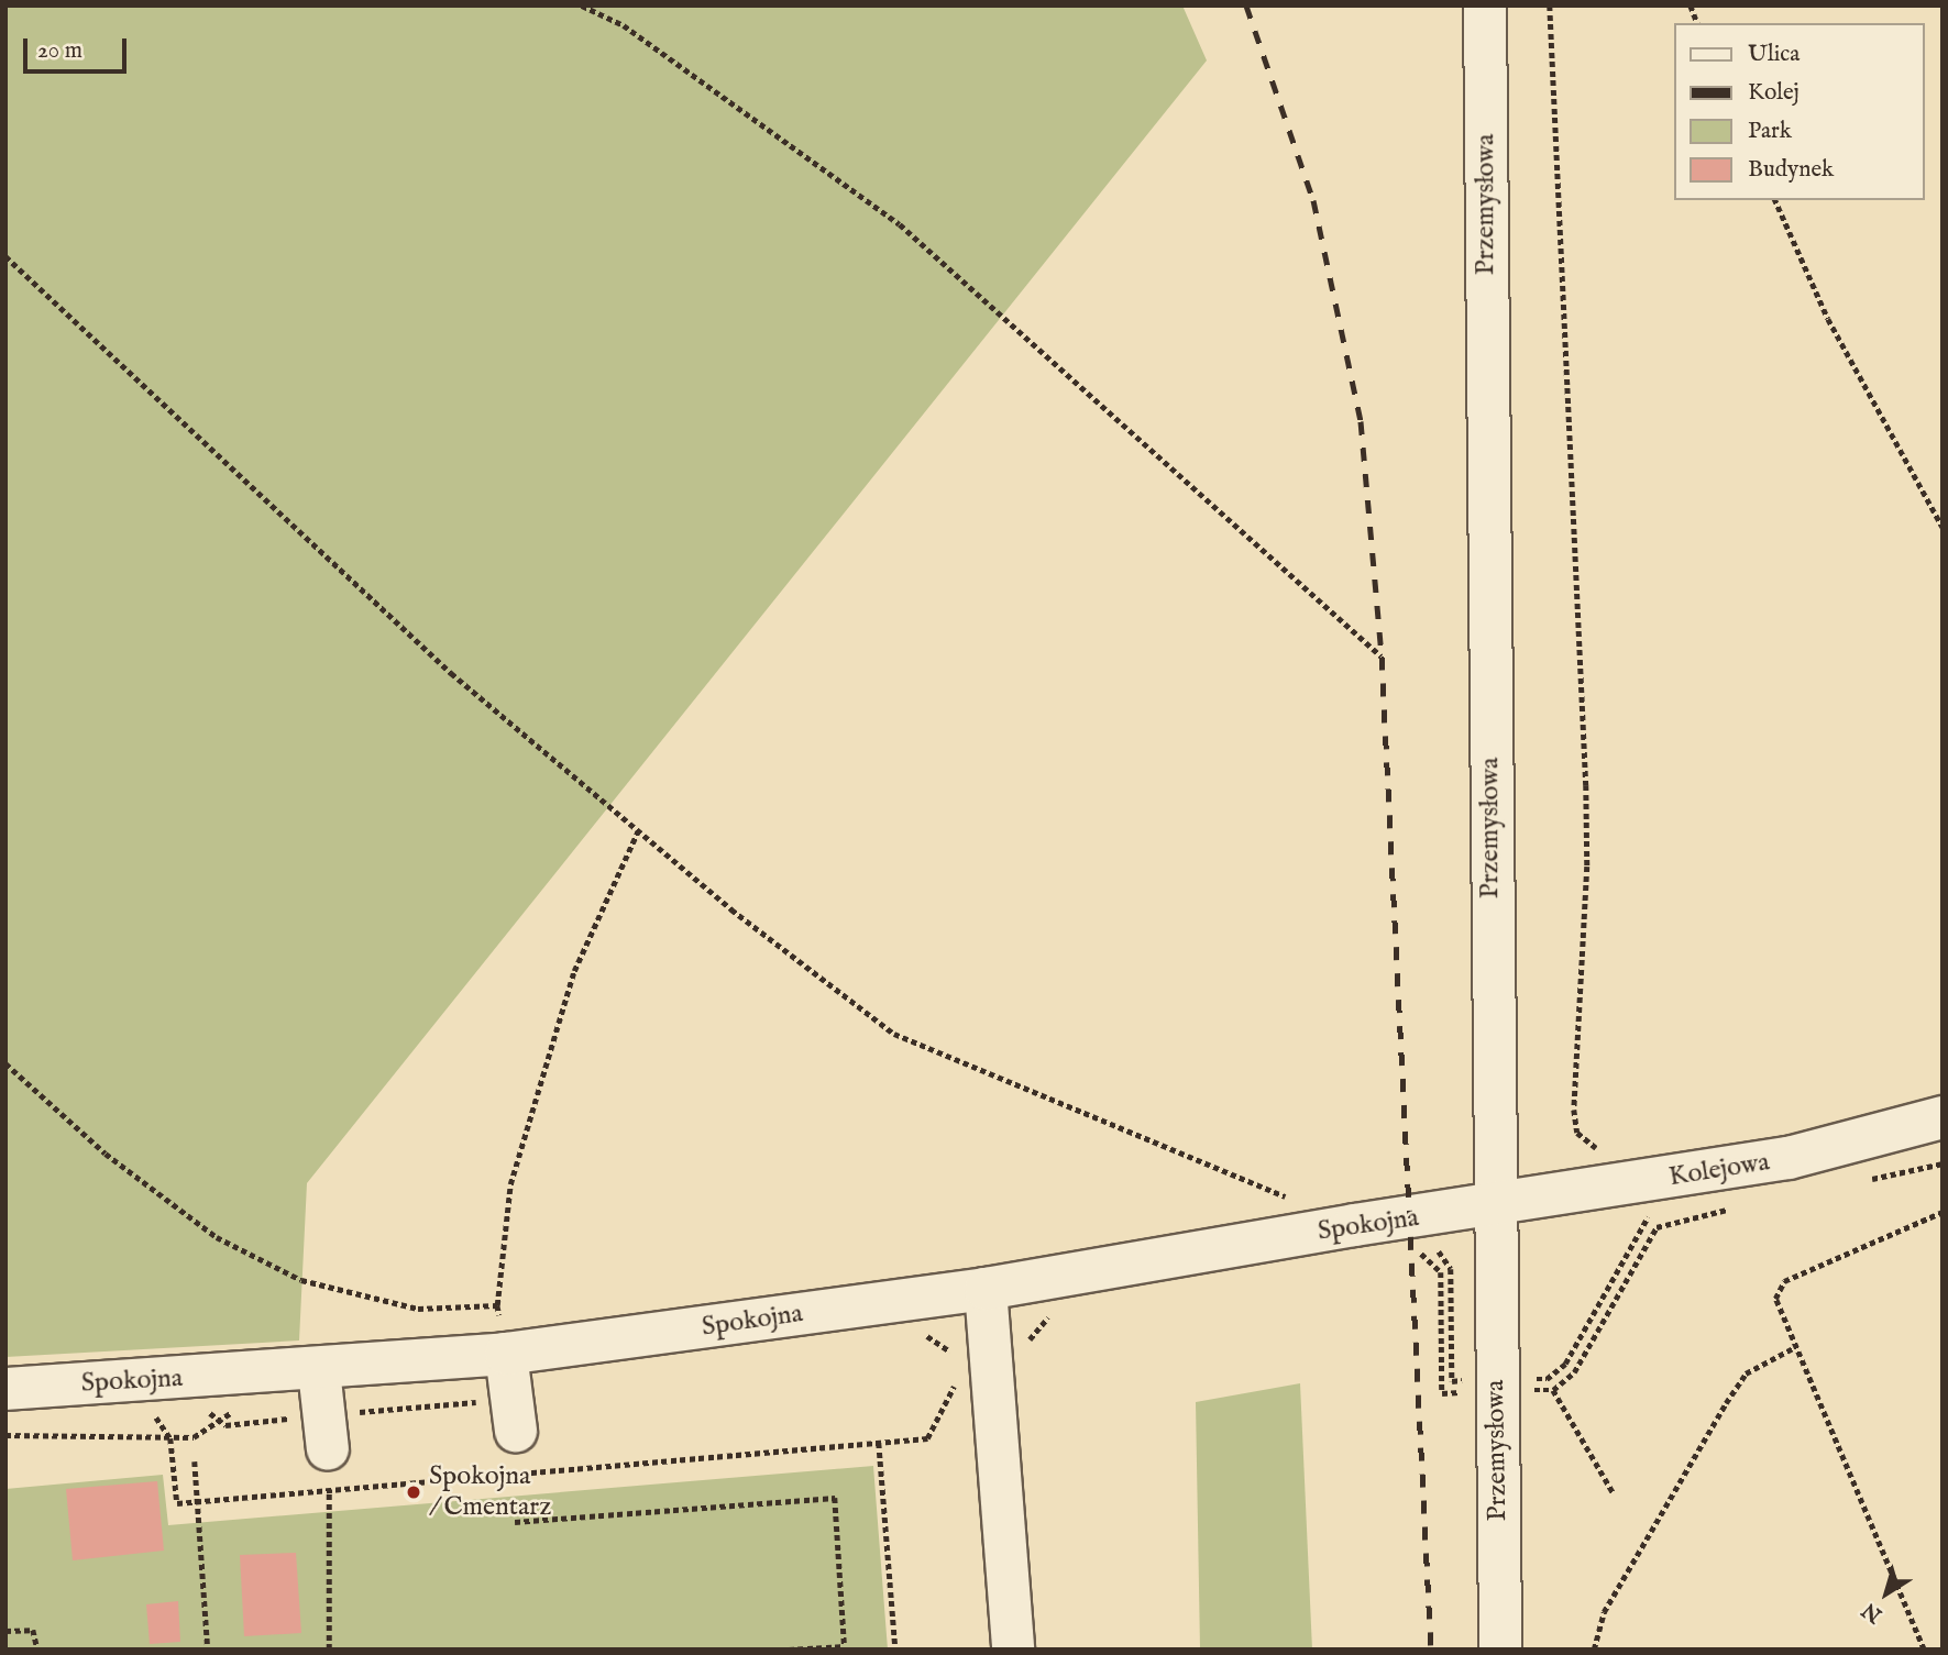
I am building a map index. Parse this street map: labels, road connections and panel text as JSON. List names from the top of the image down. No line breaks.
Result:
{"streets":{"street":["Przemysłowa","Kolejowa","Spokojna"]},"crossings":[["Przemysłowa","Kolejowa"],["Przemysłowa","Spokojna"],["Kolejowa","Spokojna"]],"places":["Spokojna / Cmentarz"],"legend":["Ulica","Kolej","Park","Budynek"],"scale_bar":"20 m","north":"bottom left"}
